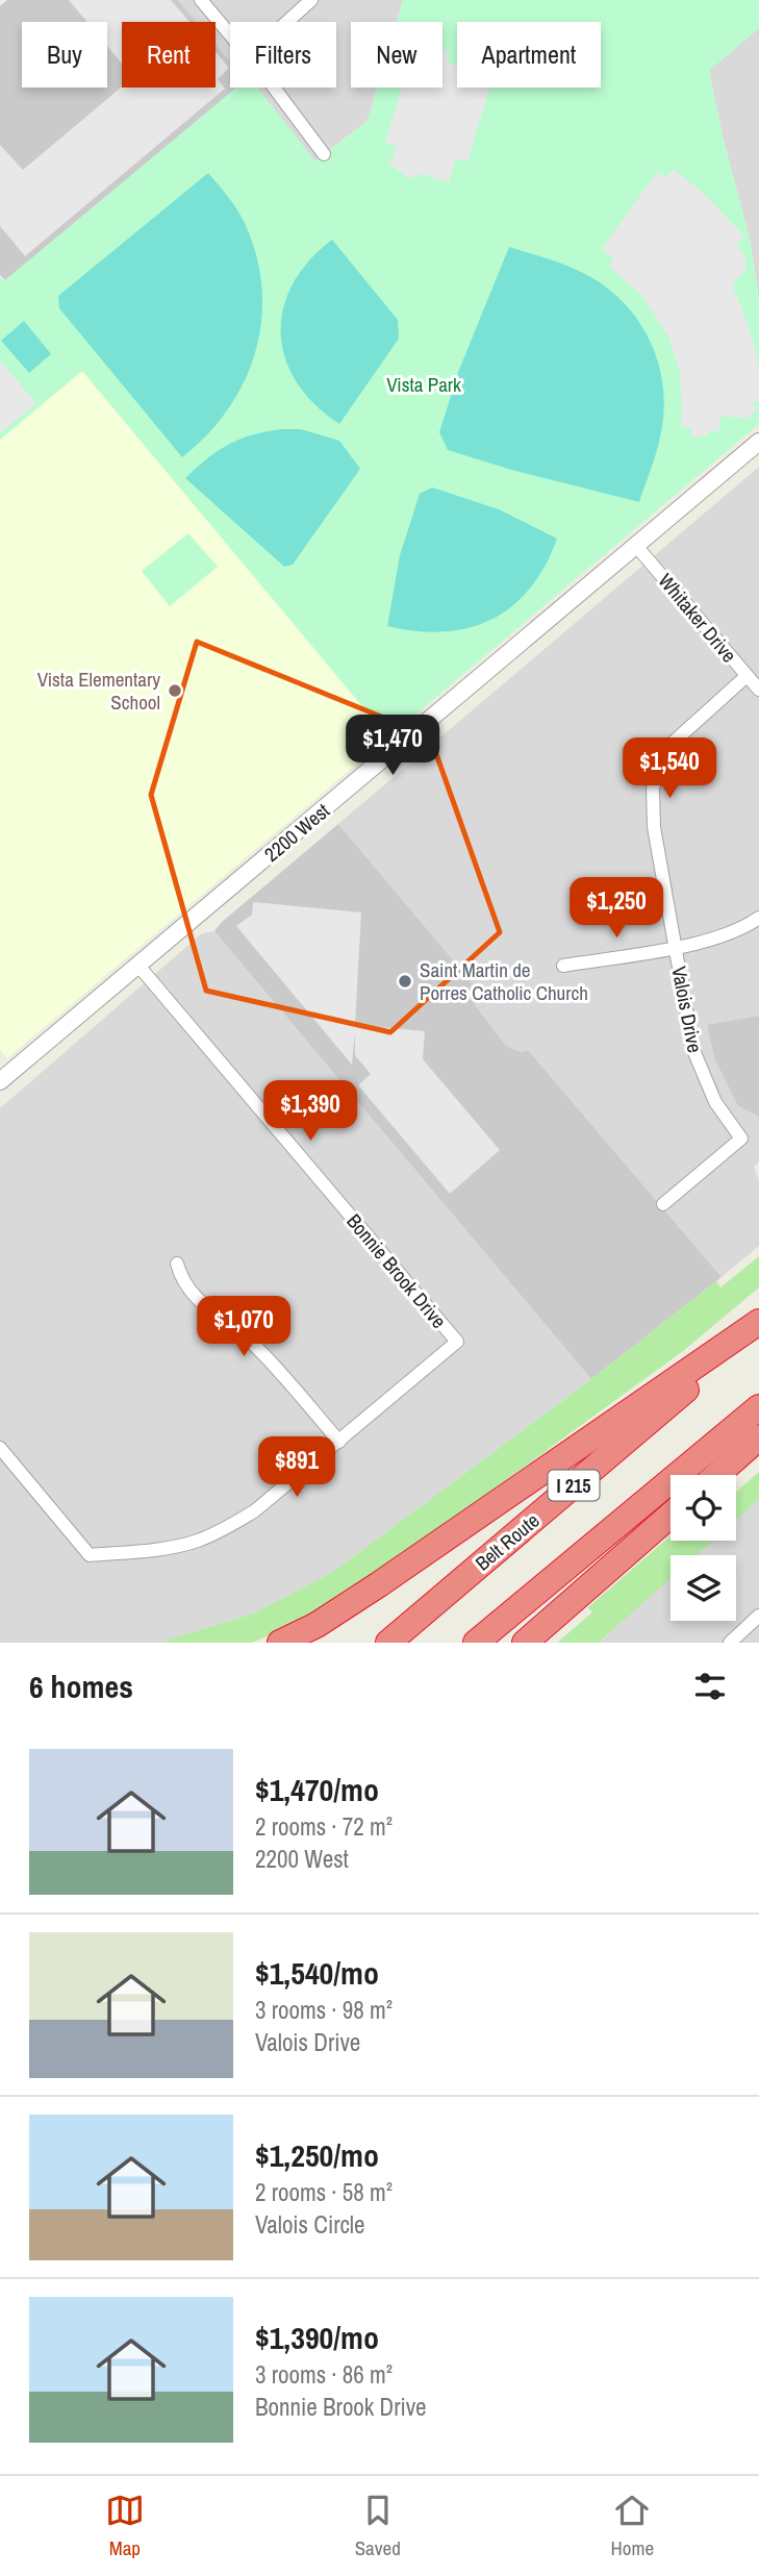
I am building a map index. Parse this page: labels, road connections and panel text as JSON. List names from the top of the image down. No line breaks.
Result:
{"streets":{"highway":["I 215","Belt Route"],"street":["Whitaker Drive","2200 West","Valois Drive","Bonnie Brook Drive"]},"crossings":[["Whitaker Drive","2200 West"],["Whitaker Drive","Valois Drive"],["2200 West","Bonnie Brook Drive"]],"parks":["Vista Park"],"places":["Vista Elementary School","Saint Martin de Porres Catholic Church"],"page":{"chip":["Buy","Rent","Filters","New","Apartment"],"price":["$1,470","$1,540","$1,250","$1,390","$1,070","$891"],"heading":"6 homes","list":[{"name":"$1,470/mo","note":"2 rooms · 72 m² · 2200 West"},{"name":"$1,540/mo","note":"3 rooms · 98 m² · Valois Drive"},{"name":"$1,250/mo","note":"2 rooms · 58 m² · Valois Circle"},{"name":"$1,390/mo","note":"3 rooms · 86 m² · Bonnie Brook Drive"}],"tabs":["Map","Saved","Home"]}}
